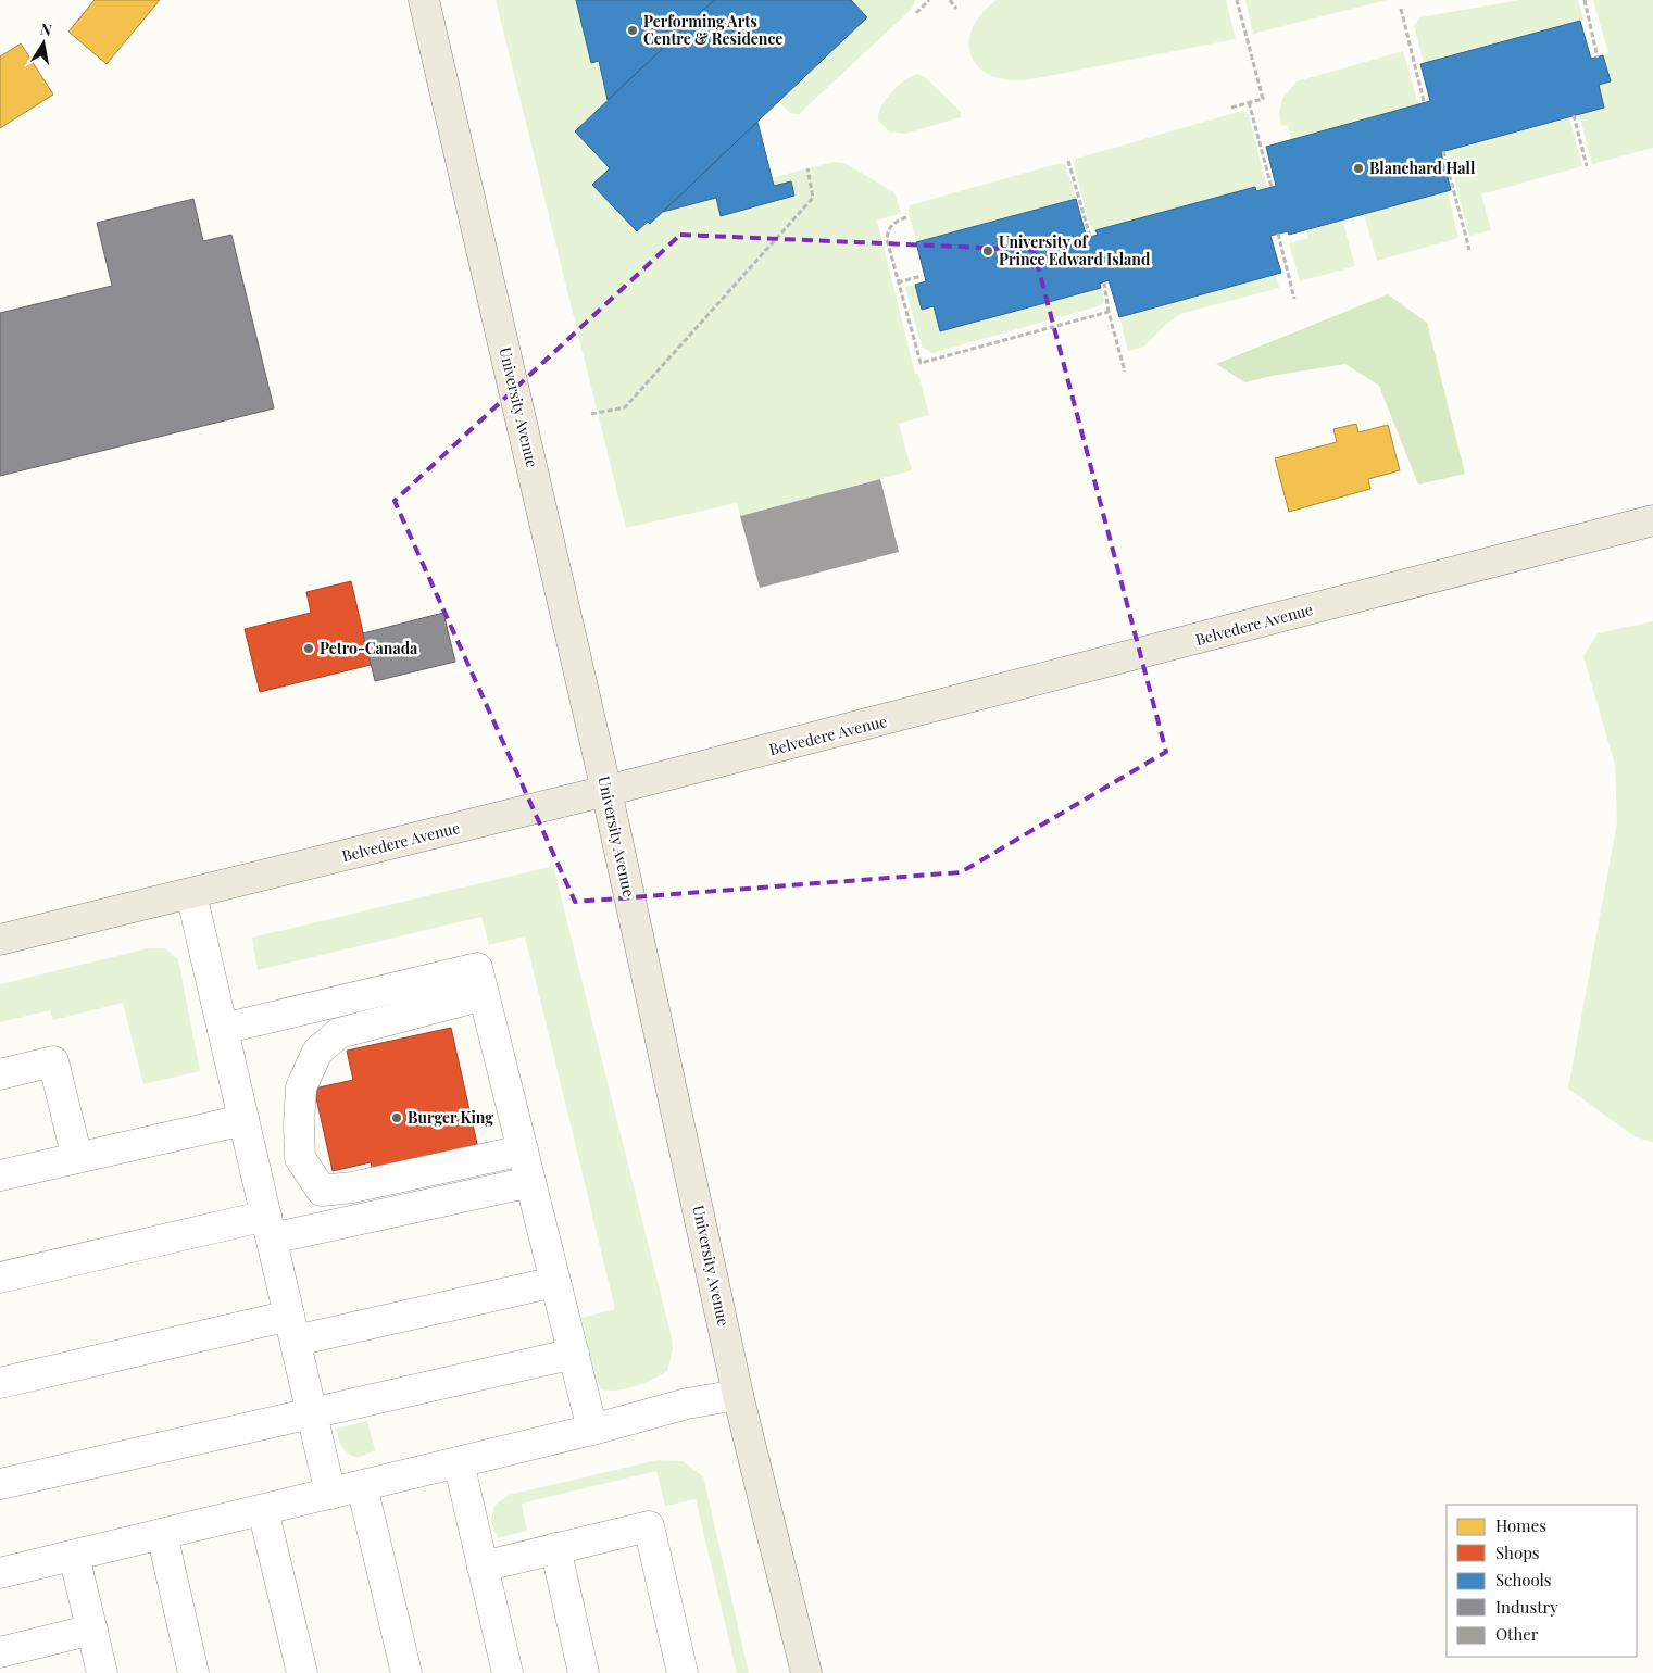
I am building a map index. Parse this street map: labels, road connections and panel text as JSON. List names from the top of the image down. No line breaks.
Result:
{"streets":{"main road":["University Avenue","Belvedere Avenue"]},"crossings":[["University Avenue","Belvedere Avenue"]],"places":["Performing Arts Centre & Residence","Blanchard Hall","University of Prince Edward Island","Petro-Canada","Burger King"],"legend":["Homes","Shops","Schools","Industry","Other"],"north":"top"}
